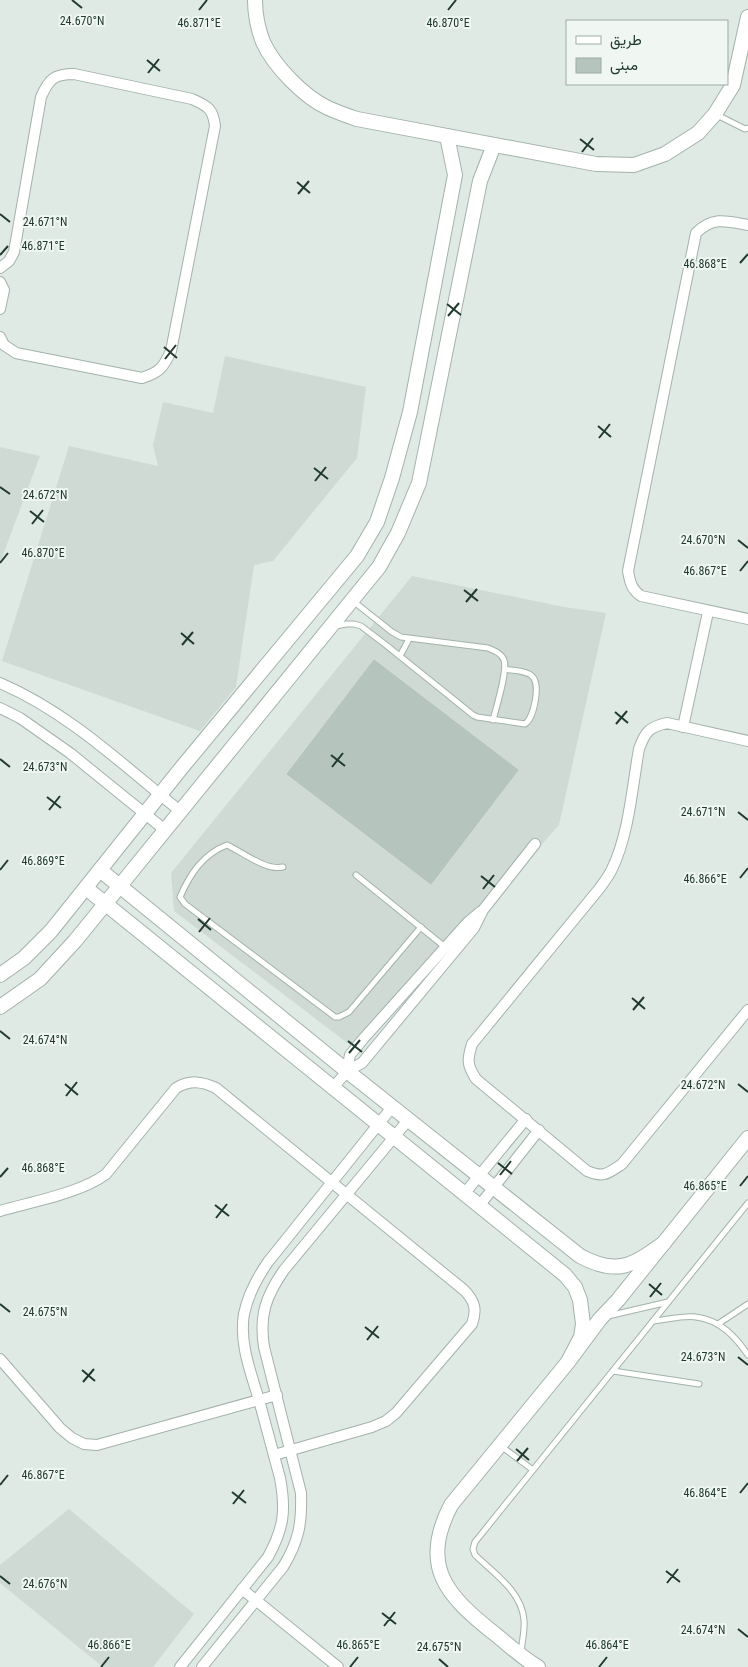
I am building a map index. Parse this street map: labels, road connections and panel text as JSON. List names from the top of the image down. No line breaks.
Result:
{"legend":["طريق","مبنى"],"coordinates":["24.670°N","46.871°E","46.870°E","24.671°N","46.868°E","24.672°N","46.867°E","24.673°N","46.869°E","46.866°E","24.674°N","46.865°E","24.675°N","46.864°E","24.676°N"]}
